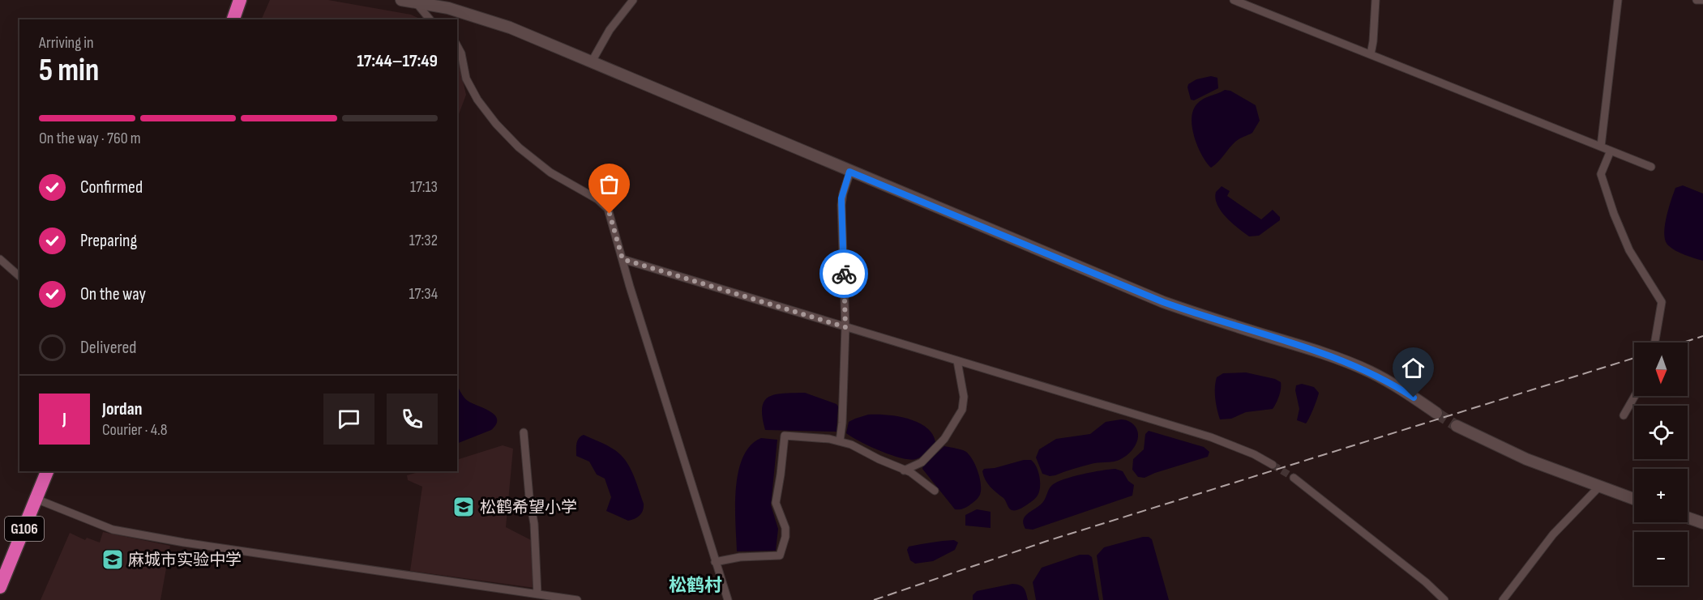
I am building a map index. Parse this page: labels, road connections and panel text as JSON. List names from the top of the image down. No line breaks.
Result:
{"streets":{"highway":["G106"]},"districts":["松鹤村"],"places":{"school or university":["松鹤希望小学","麻城市实验中学"]},"north":"bottom","page":{"heading":["5 min","Arriving in","17:44–17:49"],"panel":["Jordan","Courier · 4.8"],"bar":"On the way · 760 m","list":[["Confirmed","17:13"],["Preparing","17:32"],["On the way","17:34"],"Delivered"],"map_buttons":["+","−"],"round":"J"}}
